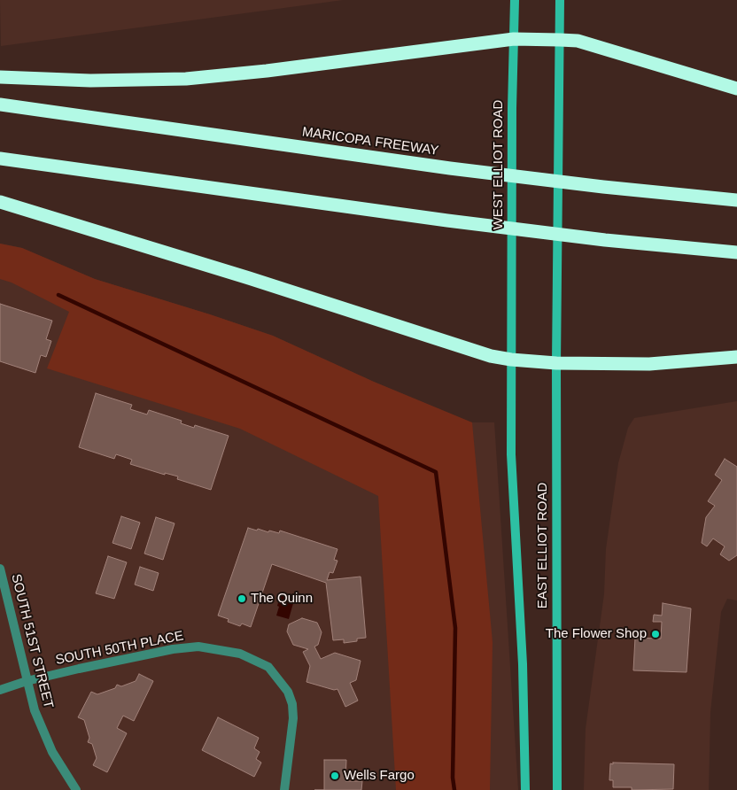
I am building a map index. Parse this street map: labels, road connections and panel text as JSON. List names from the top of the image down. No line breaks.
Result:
{"streets":{"highway":["MARICOPA FREEWAY"],"main road":["WEST ELLIOT ROAD","EAST ELLIOT ROAD"],"street":["SOUTH 51ST STREET","SOUTH 50TH PLACE"]},"crossings":[["WEST ELLIOT ROAD","EAST ELLIOT ROAD"],["SOUTH 51ST STREET","SOUTH 50TH PLACE"]],"places":["The Quinn","The Flower Shop","Wells Fargo"]}
